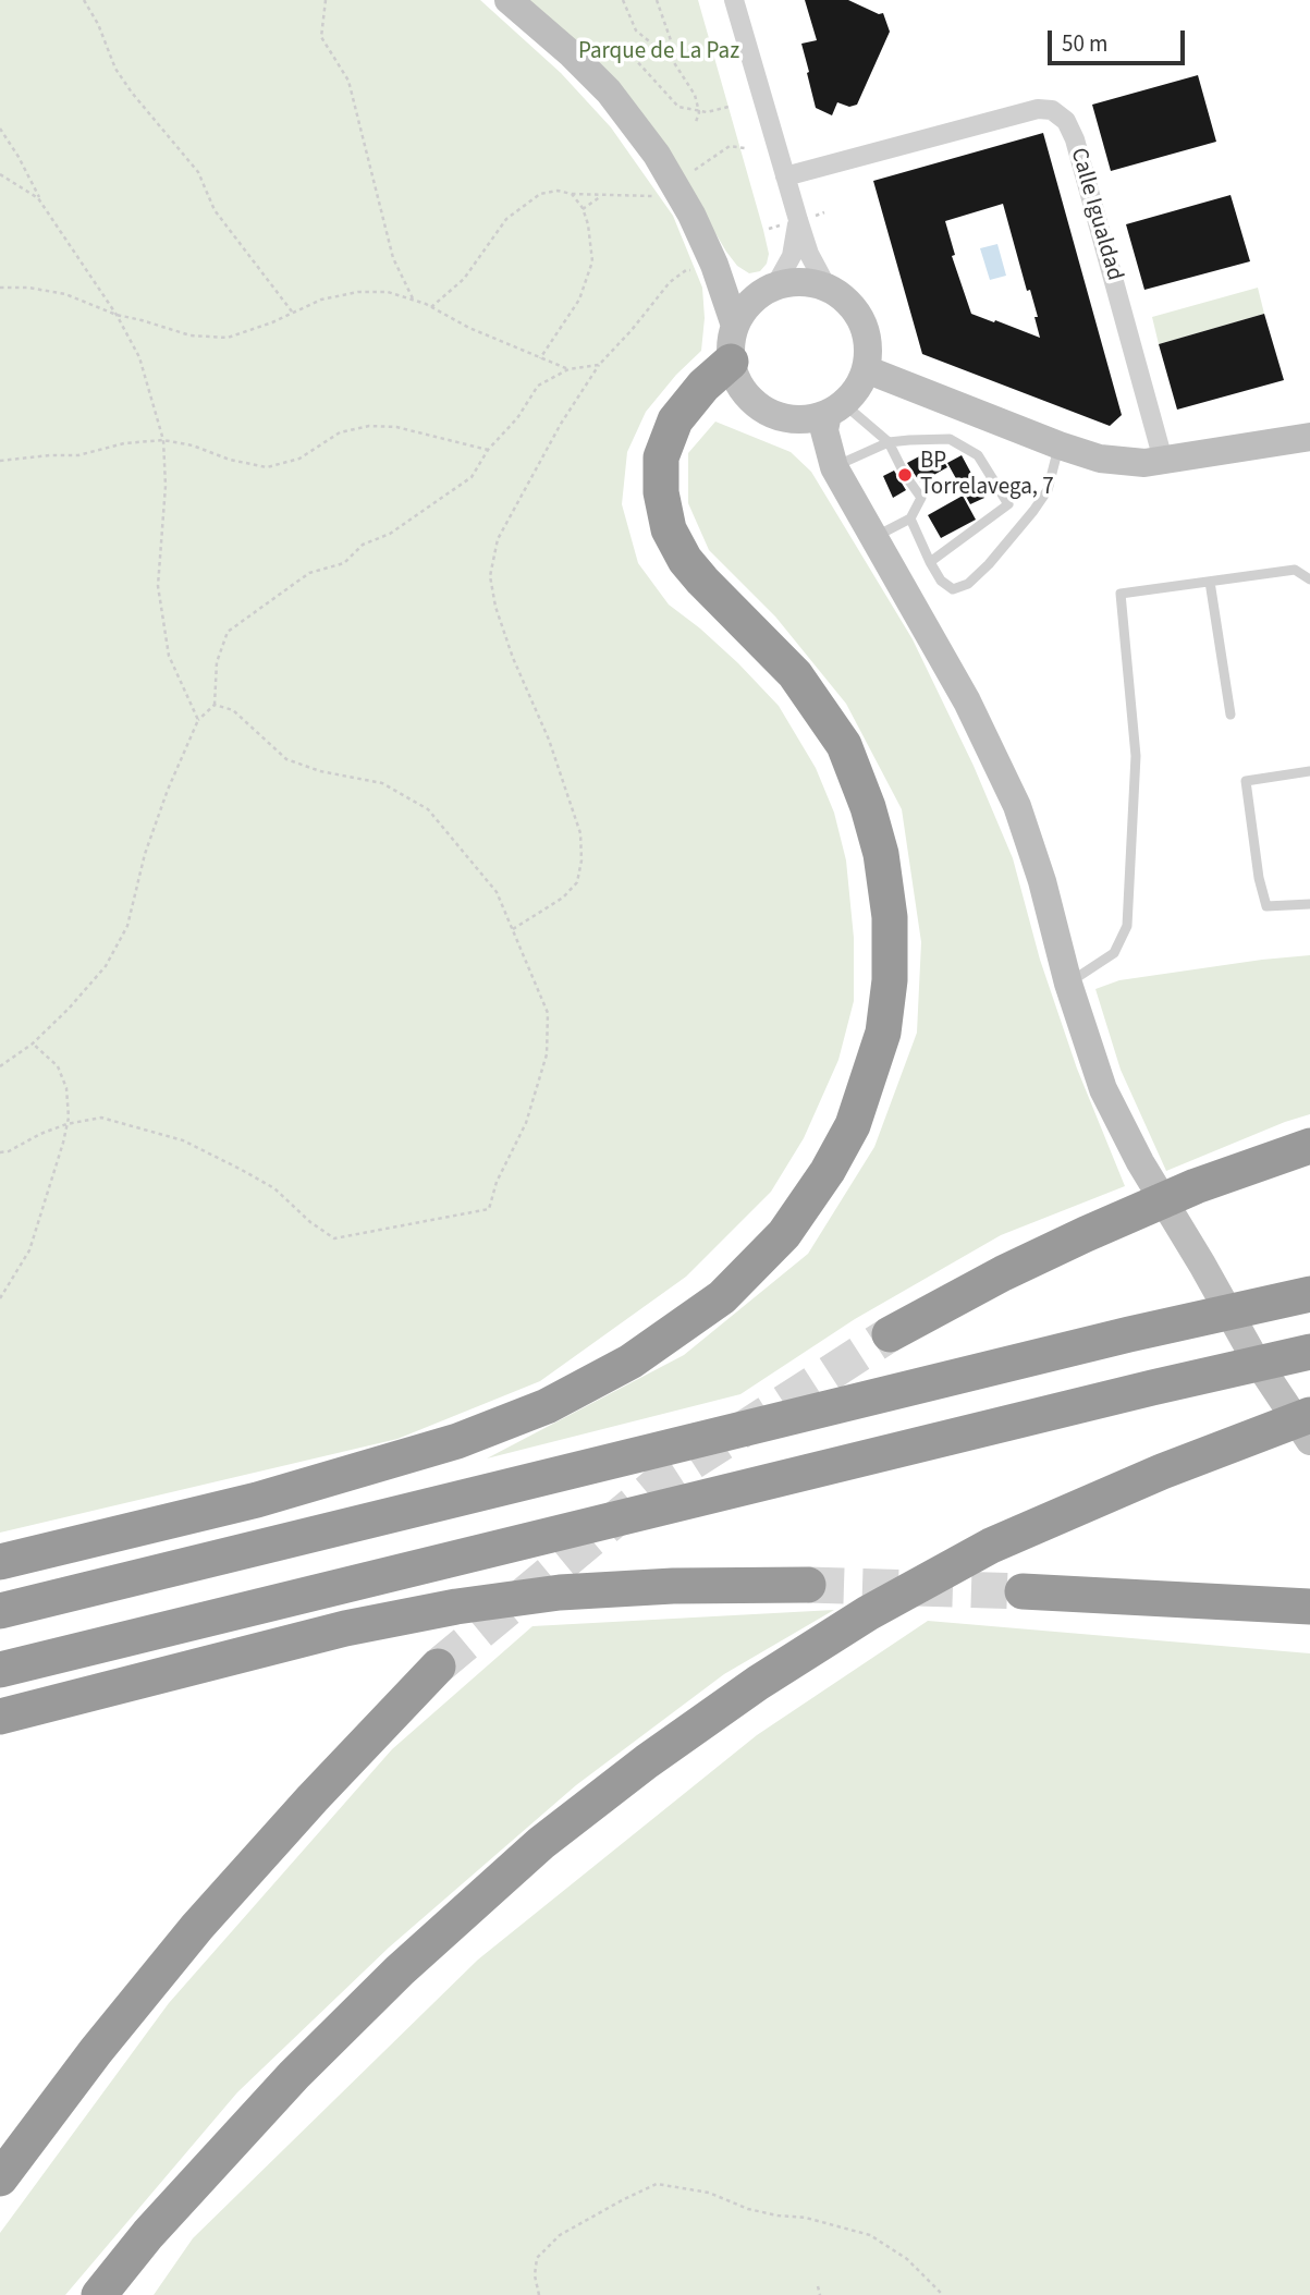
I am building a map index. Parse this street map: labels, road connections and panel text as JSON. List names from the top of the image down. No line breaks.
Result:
{"streets":{"street":["Calle Igualdad"]},"parks":["Parque de La Paz"],"places":["BP Torrelavega, 7"],"scale_bar":"50 m"}
